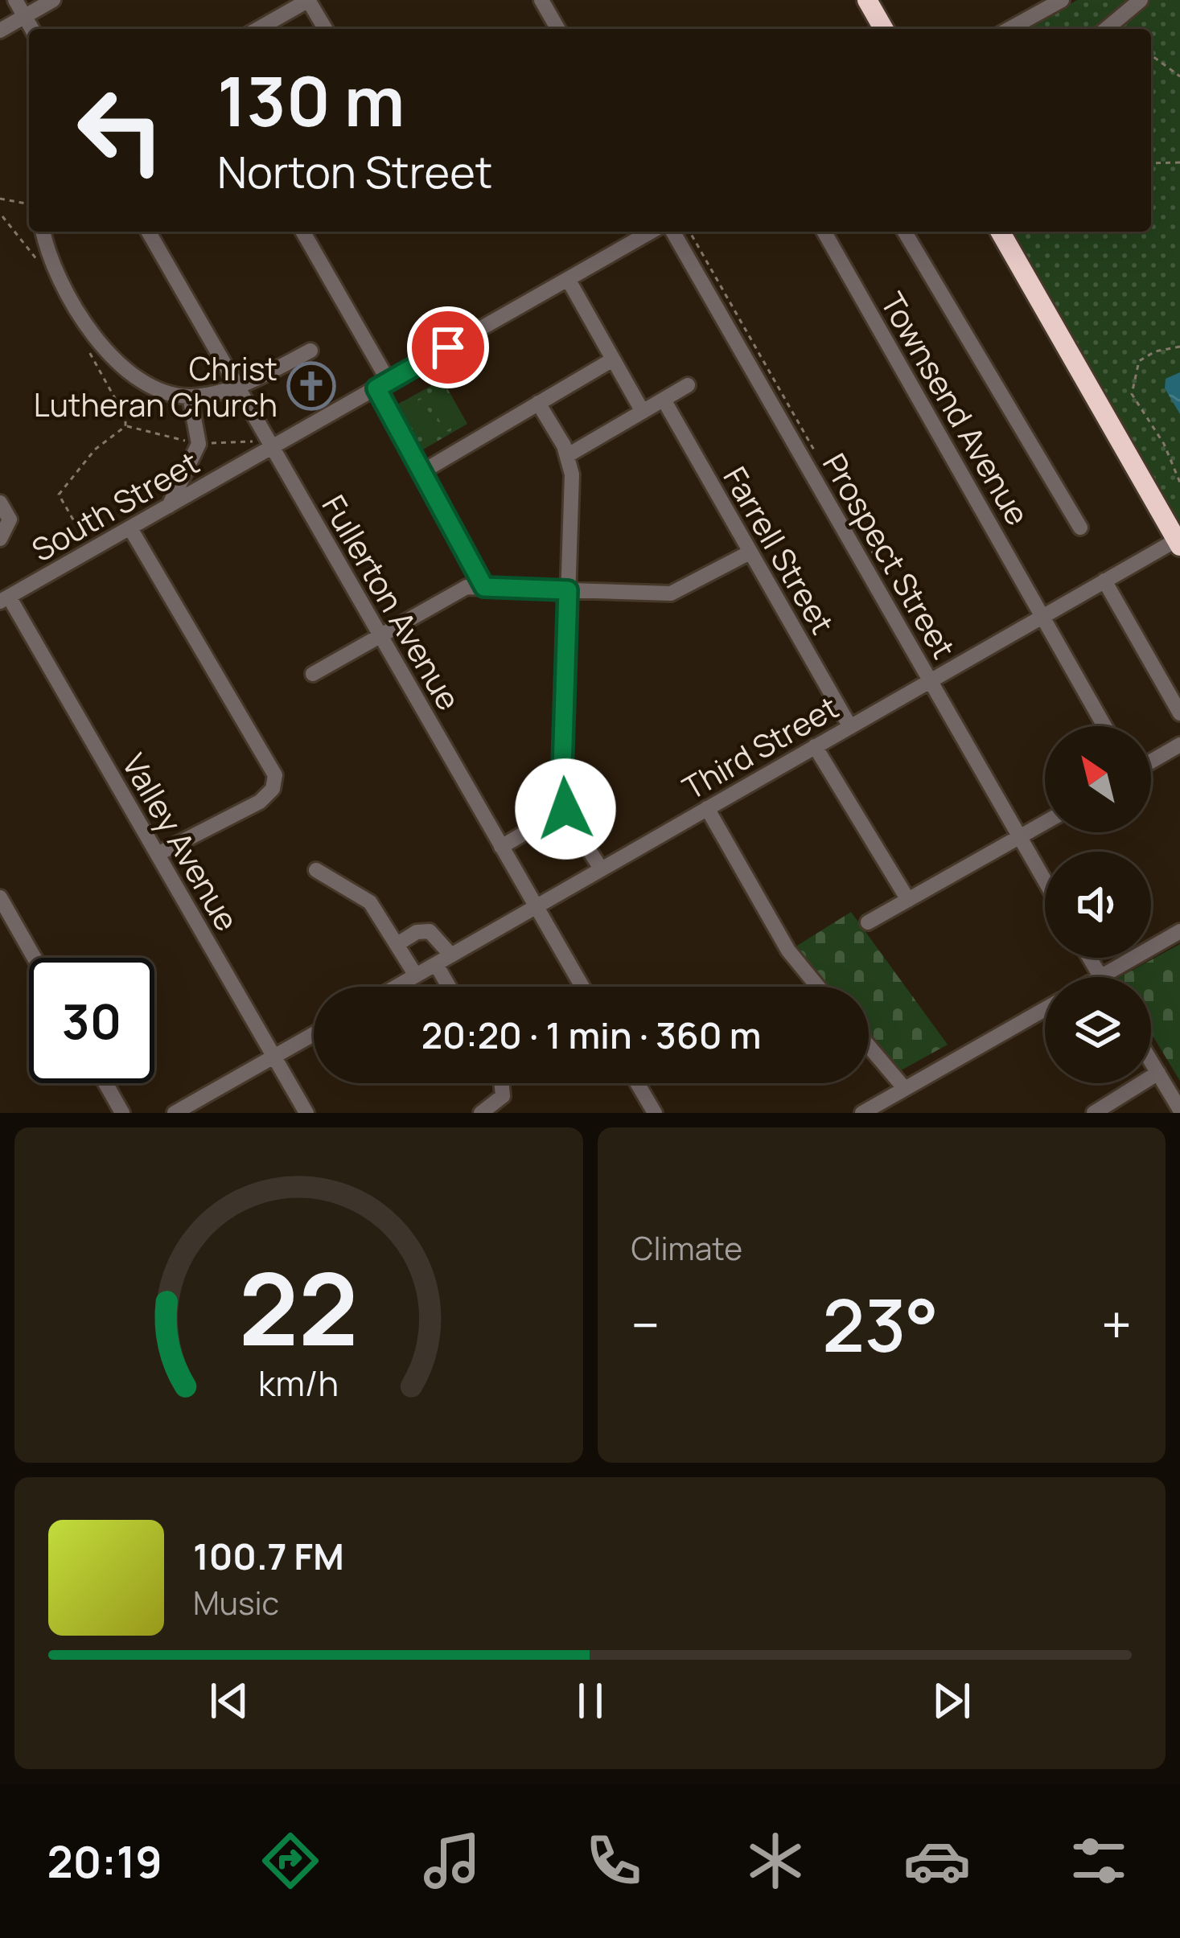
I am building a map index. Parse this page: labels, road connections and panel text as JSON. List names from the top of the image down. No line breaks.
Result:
{"streets":{"street":["Townsend Avenue","South Street","Farrell Street","Prospect Street","Fullerton Avenue","Third Street","Valley Avenue"]},"crossings":[["Townsend Avenue","Third Street"],["South Street","Fullerton Avenue"],["South Street","Valley Avenue"],["Farrell Street","Third Street"],["Prospect Street","Third Street"],["Fullerton Avenue","Third Street"]],"places":{"church":["Christ Lutheran Church"]},"north":"top left","page":{"turn":["130 m","Norton Street"],"limit":"30","trip":"20:20 · 1 min · 360 m","tile":"Climate","heat":["−","23°","+"],"song":["100.7 FM","Music"],"tabs":"20:19","gauge":["22","km/h"]}}
